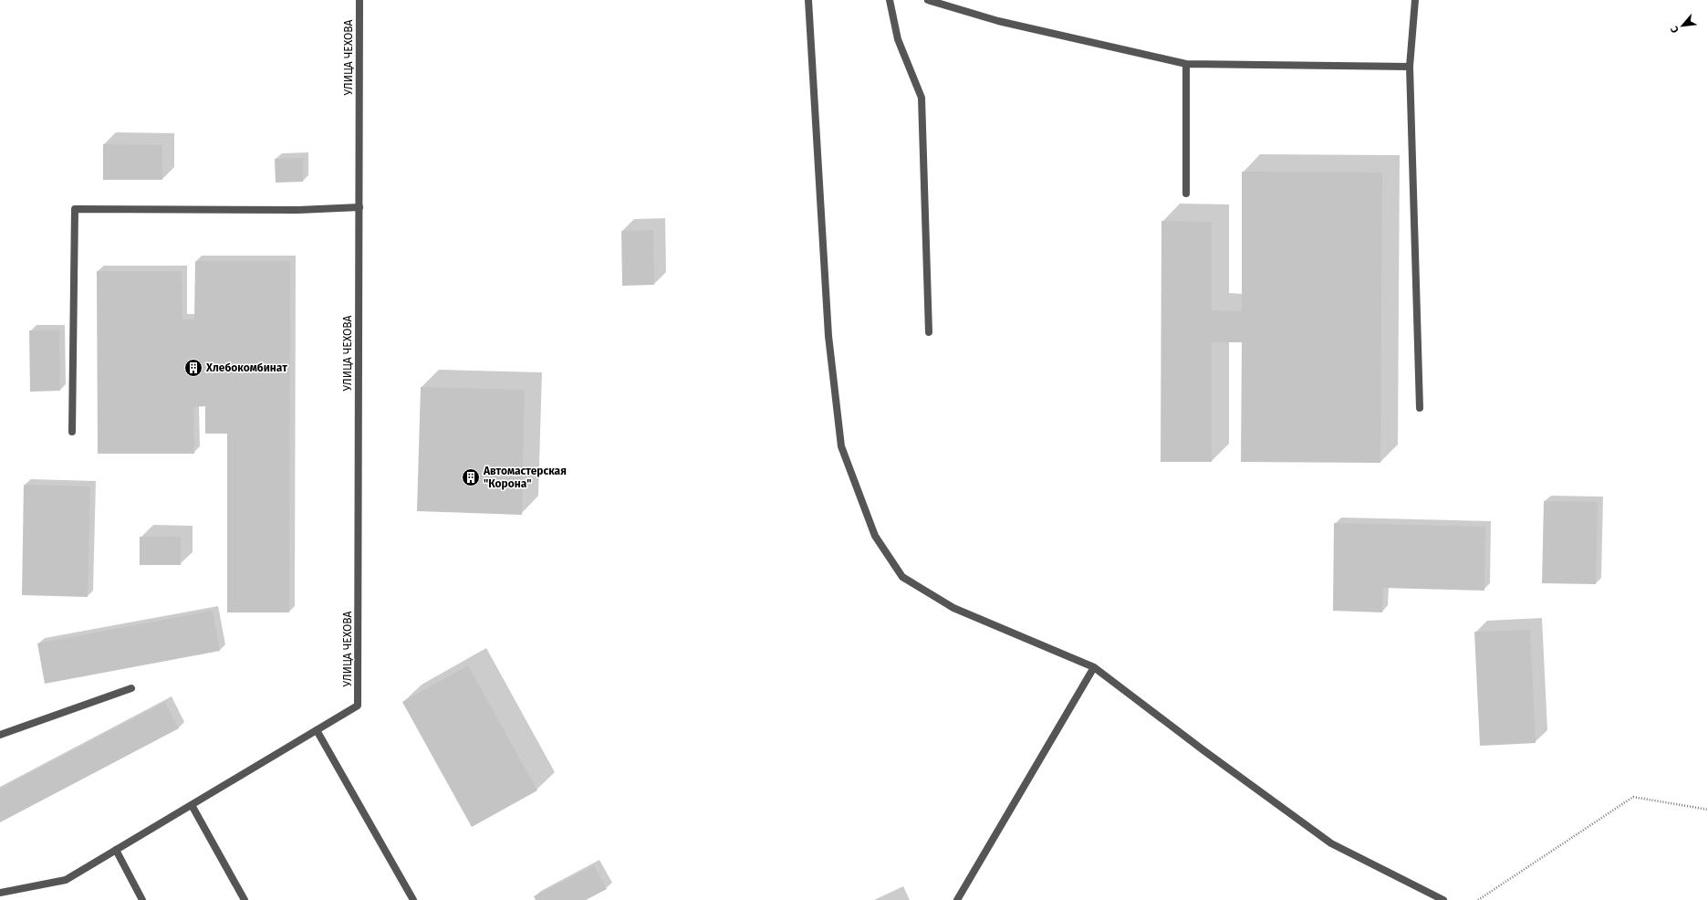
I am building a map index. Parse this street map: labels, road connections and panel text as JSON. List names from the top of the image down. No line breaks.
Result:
{"streets":{"street":["УЛИЦА ЧЕХОВА"]},"places":{"building":["Хлебокомбинат","Автомастерская \"Корона\""]},"north":"bottom left"}
